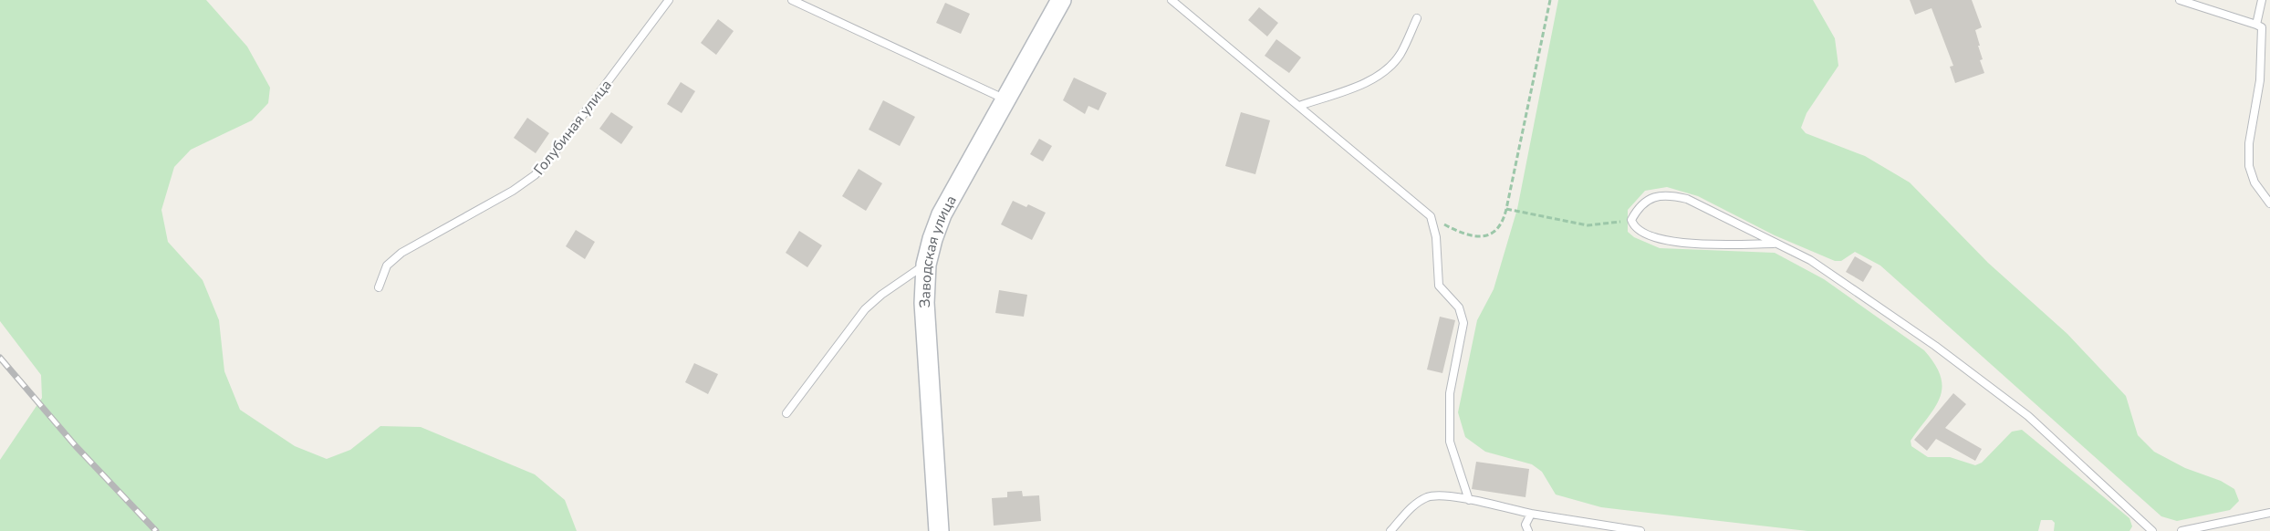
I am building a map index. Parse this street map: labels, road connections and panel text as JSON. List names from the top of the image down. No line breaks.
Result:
{"streets":{"street":["Заводская улица"],"lane":["Голубиная улица"]}}
